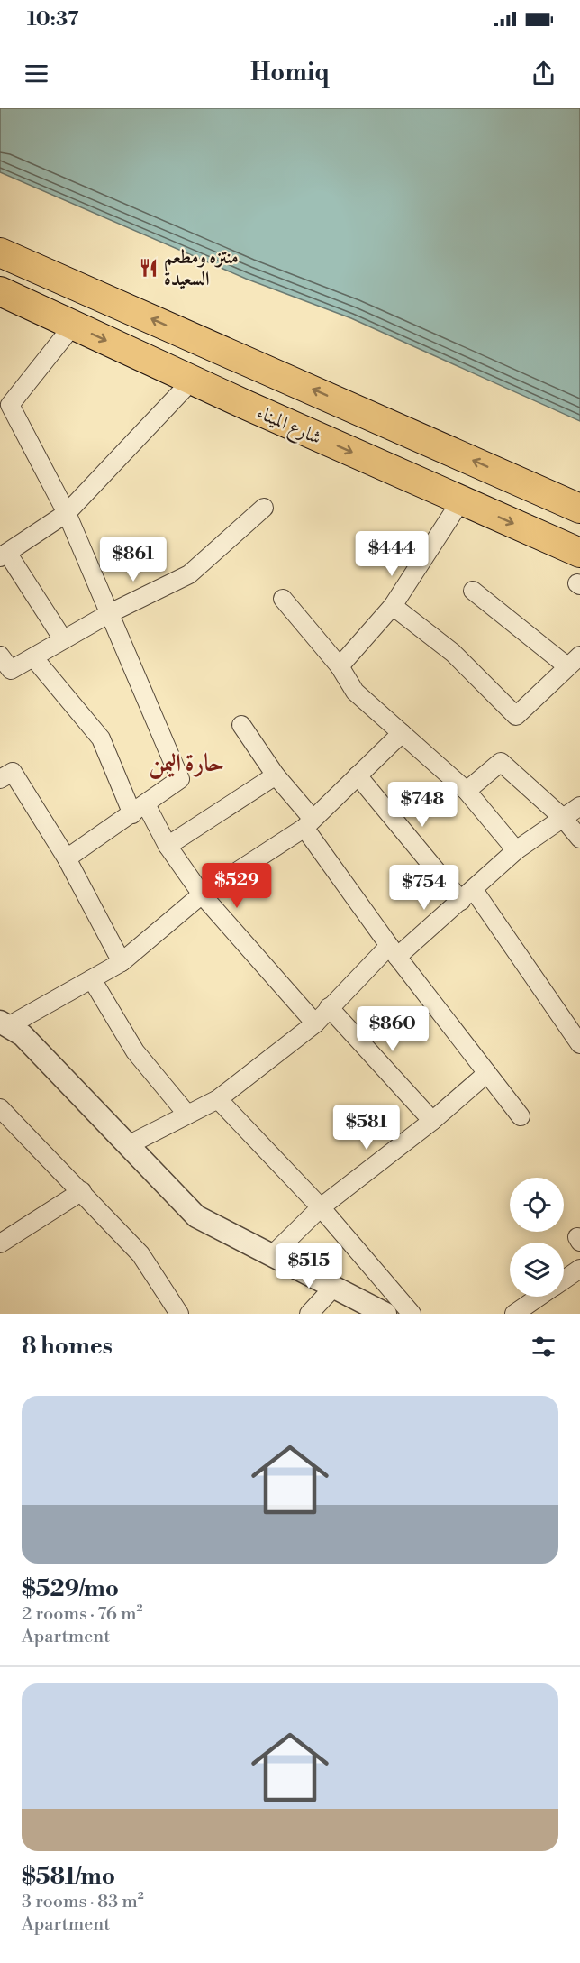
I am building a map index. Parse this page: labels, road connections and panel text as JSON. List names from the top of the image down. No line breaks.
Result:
{"streets":{"main road":["شارع الميناء"]},"districts":["حارة اليمن"],"places":{"restaurant":["منتزه ومطعم السعيدة"]},"page":{"status":"10:37","header":"Homiq","price":["$444","$861","$748","$529","$754","$860","$581","$515"],"heading":"8 homes","list":[{"name":"$529/mo","note":"2 rooms · 76 m² · Apartment"},{"name":"$581/mo","note":"3 rooms · 83 m² · Apartment"}]}}
